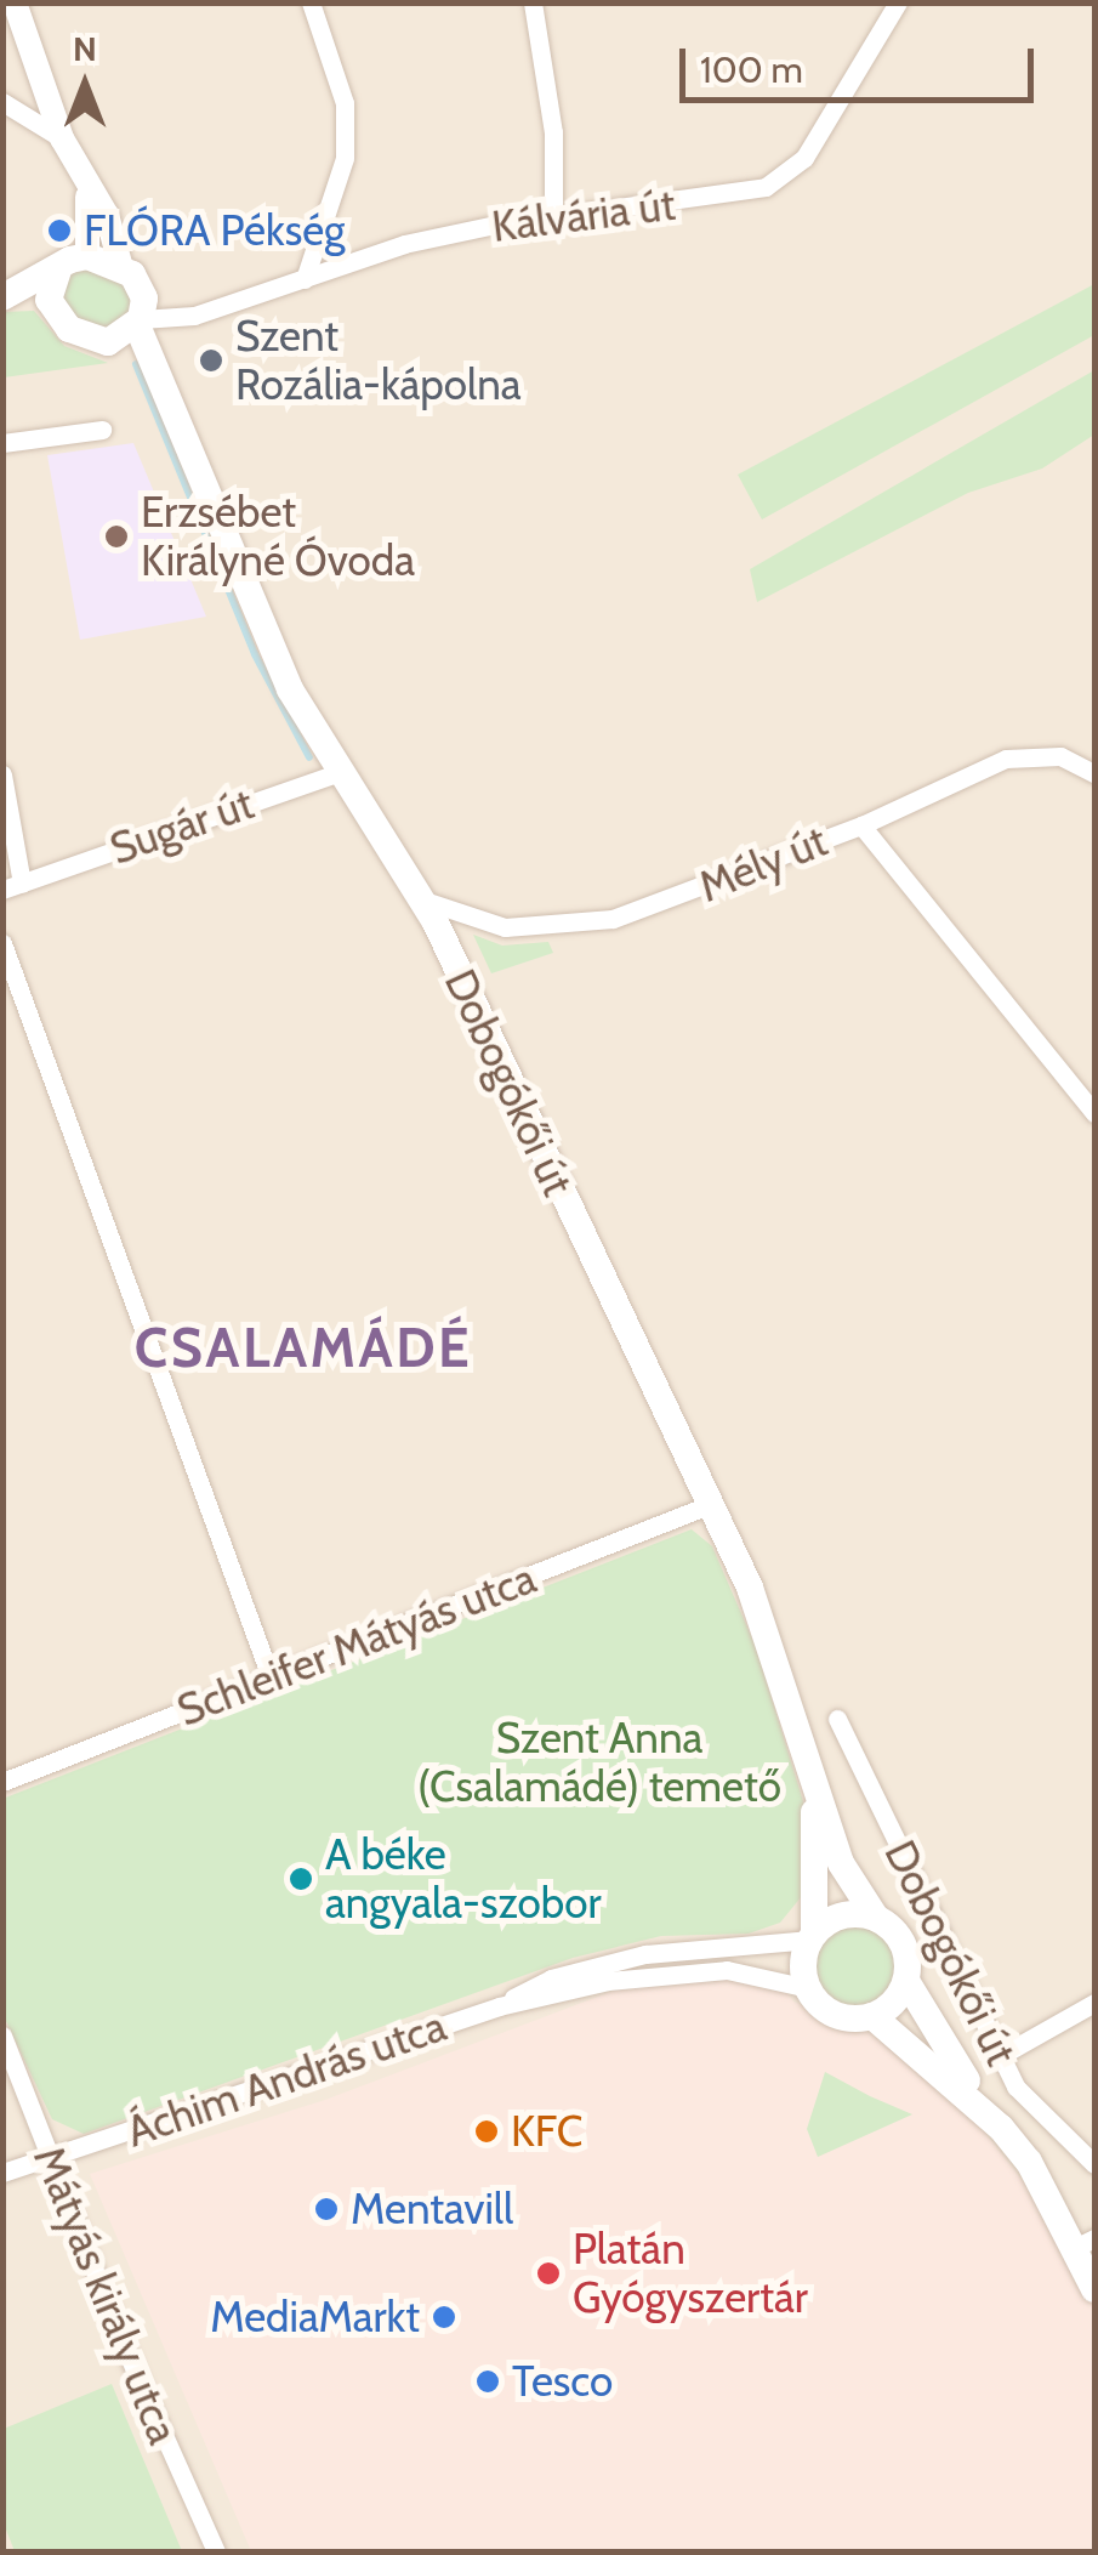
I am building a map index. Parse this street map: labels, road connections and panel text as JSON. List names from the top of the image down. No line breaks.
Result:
{"streets":{"main road":["Dobogókői út"],"street":["Kálvária út","Sugár út","Mély út","Schleifer Mátyás utca","Áchim András utca","Mátyás király utca"]},"crossings":[["Kálvária út","Dobogókői út"],["Sugár út","Dobogókői út"],["Mély út","Dobogókői út"],["Dobogókői út","Schleifer Mátyás utca"],["Dobogókői út","Áchim András utca"],["Áchim András utca","Mátyás király utca"]],"districts":["CSALAMÁDÉ"],"parks":["Szent Anna (Csalamádé) temető"],"places":["FLÓRA Pékség","Szent Rozália-kápolna","Erzsébet Királyné Óvoda","A béke angyala-szobor","KFC","Mentavill","Platán Gyógyszertár","MediaMarkt","Tesco"],"scale_bar":"100 m","north":"top"}
